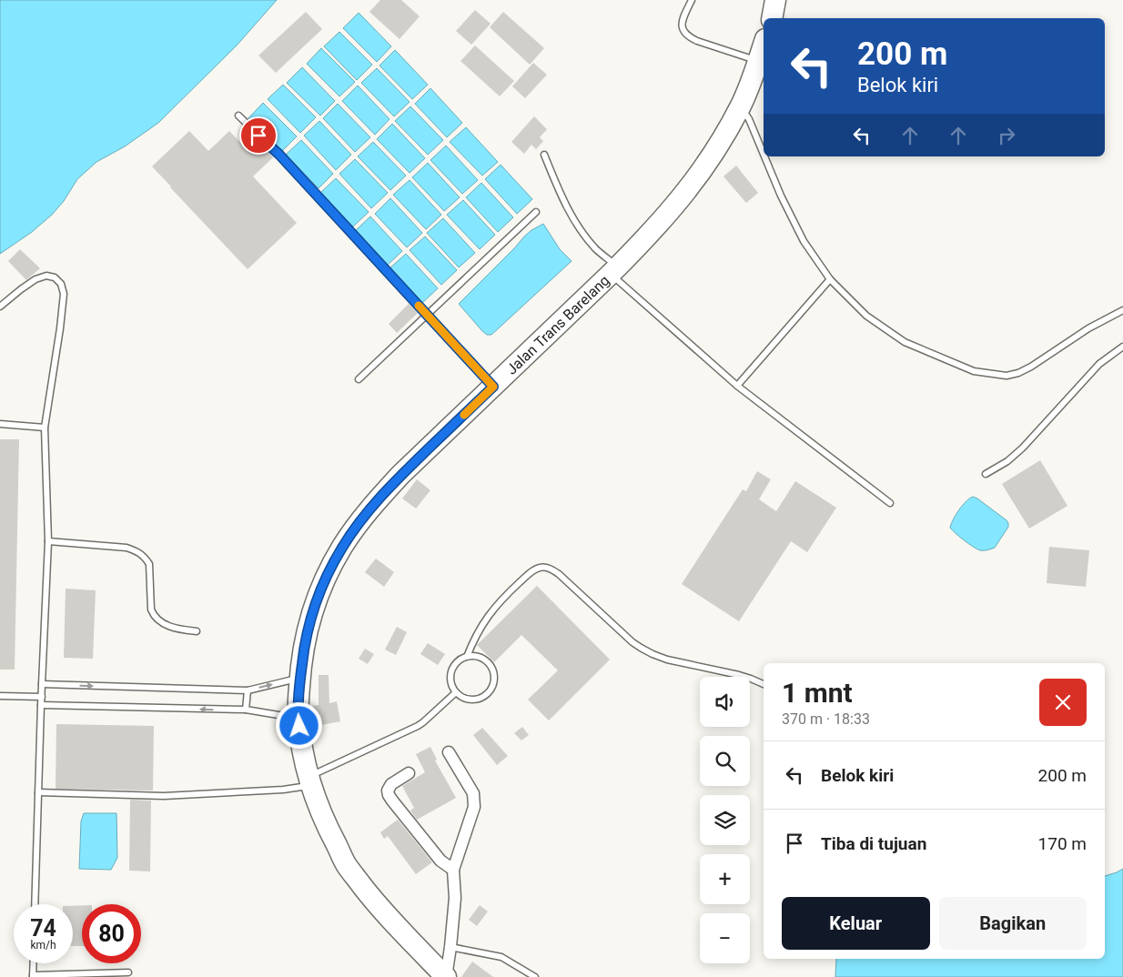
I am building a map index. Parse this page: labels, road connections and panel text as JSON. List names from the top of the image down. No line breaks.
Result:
{"streets":{"highway":["Jalan Trans Barelang"]},"page":{"turn":["200 m","Belok kiri"],"heading":["1 mnt","370 m · 18:33"],"map_buttons":["+","−"],"list":[{"name":"Belok kiri","value":"200 m"},{"name":"Tiba di tujuan","value":"170 m"}],"buttons":["Keluar","Bagikan"],"speed":"74 km/h","limit":"80"}}
